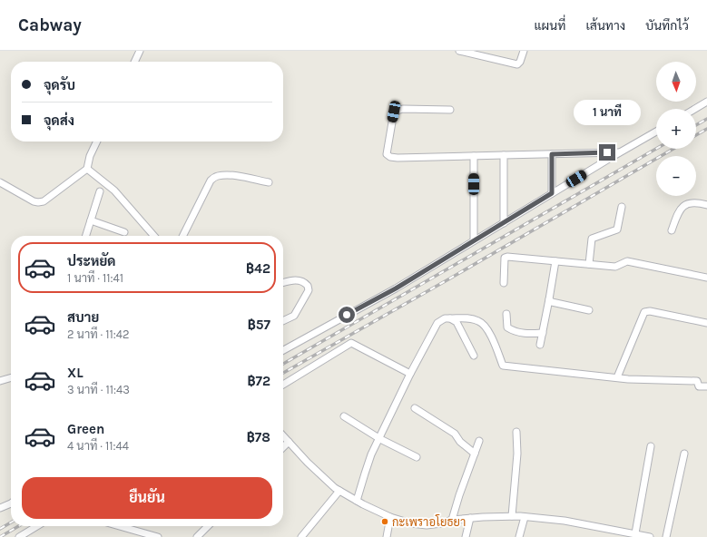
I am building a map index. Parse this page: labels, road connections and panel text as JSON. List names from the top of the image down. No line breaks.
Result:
{"places":["กะเพราอโยธยา"],"north":"bottom","page":{"header":"Cabway","nav":["แผนที่","เส้นทาง","บันทึกไว้"],"map_buttons":["+","−"],"banner":["จุดรับ","จุดส่ง"],"bubble":"1 นาที","list":[{"name":"ประหยัด","note":"1 นาที · 11:41","value":"฿42"},{"name":"สบาย","note":"2 นาที · 11:42","value":"฿57"},{"name":"XL","note":"3 นาที · 11:43","value":"฿72"},{"name":"Green","note":"4 นาที · 11:44","value":"฿78"}],"buttons":"ยืนยัน"}}
